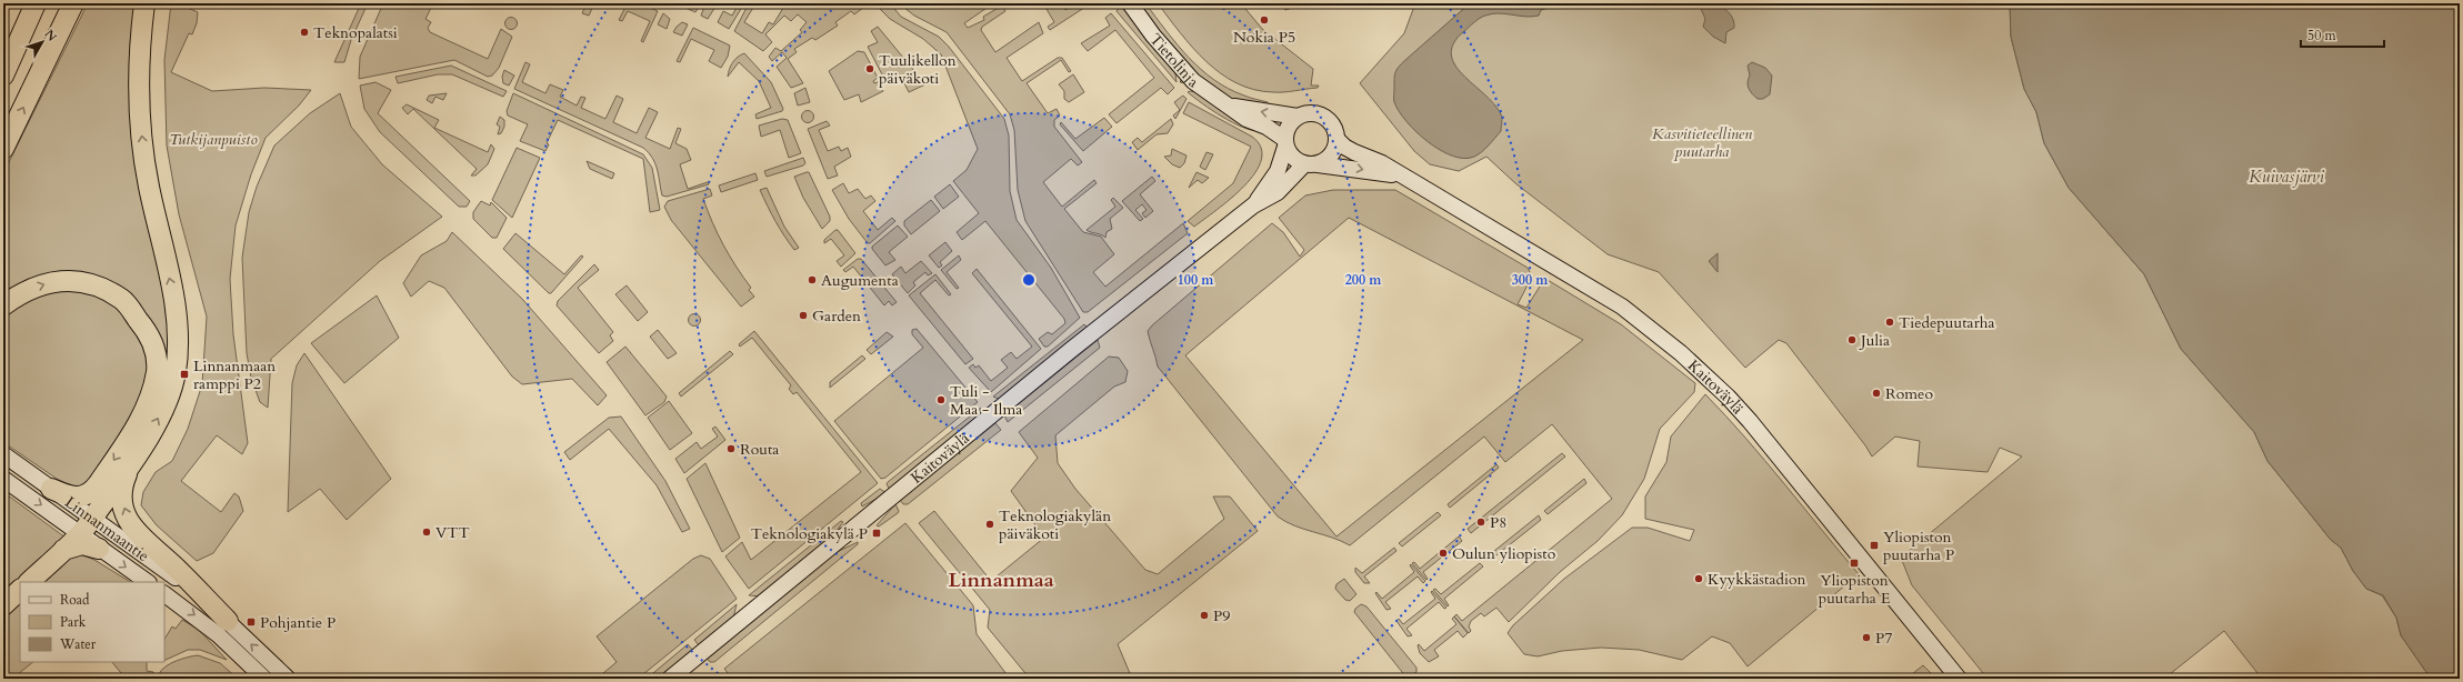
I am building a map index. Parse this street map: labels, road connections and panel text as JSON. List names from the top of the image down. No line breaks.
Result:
{"streets":{"street":["Tietolinja","Kaitoväylä","Linnanmaantie"]},"crossings":[["Tietolinja","Kaitoväylä"]],"districts":["Linnanmaa"],"water":["Kuivasjärvi"],"parks":["Kasvitieteellinen puutarha","Tutkijanpuisto"],"places":{"other":["Nokia P5","Teknopalatsi","Tuulikellon päiväkoti","Augumenta","Garden","Tiedepuutarha","Julia","Romeo","Tuli - Maa - Ilma","Routa","P8","Teknologiakylän päiväkoti","VTT","Oulun yliopisto","Kyykkästadion","P9","P7"],"transit":["Linnanmaan ramppi P2","Teknologiakylä P","Yliopiston puutarha P","Yliopiston puutarha E","Pohjantie P"]},"legend":["Road","Park","Water"],"scale_bar":"50 m","north":"top right","rings":["100 m","200 m","300 m"]}
